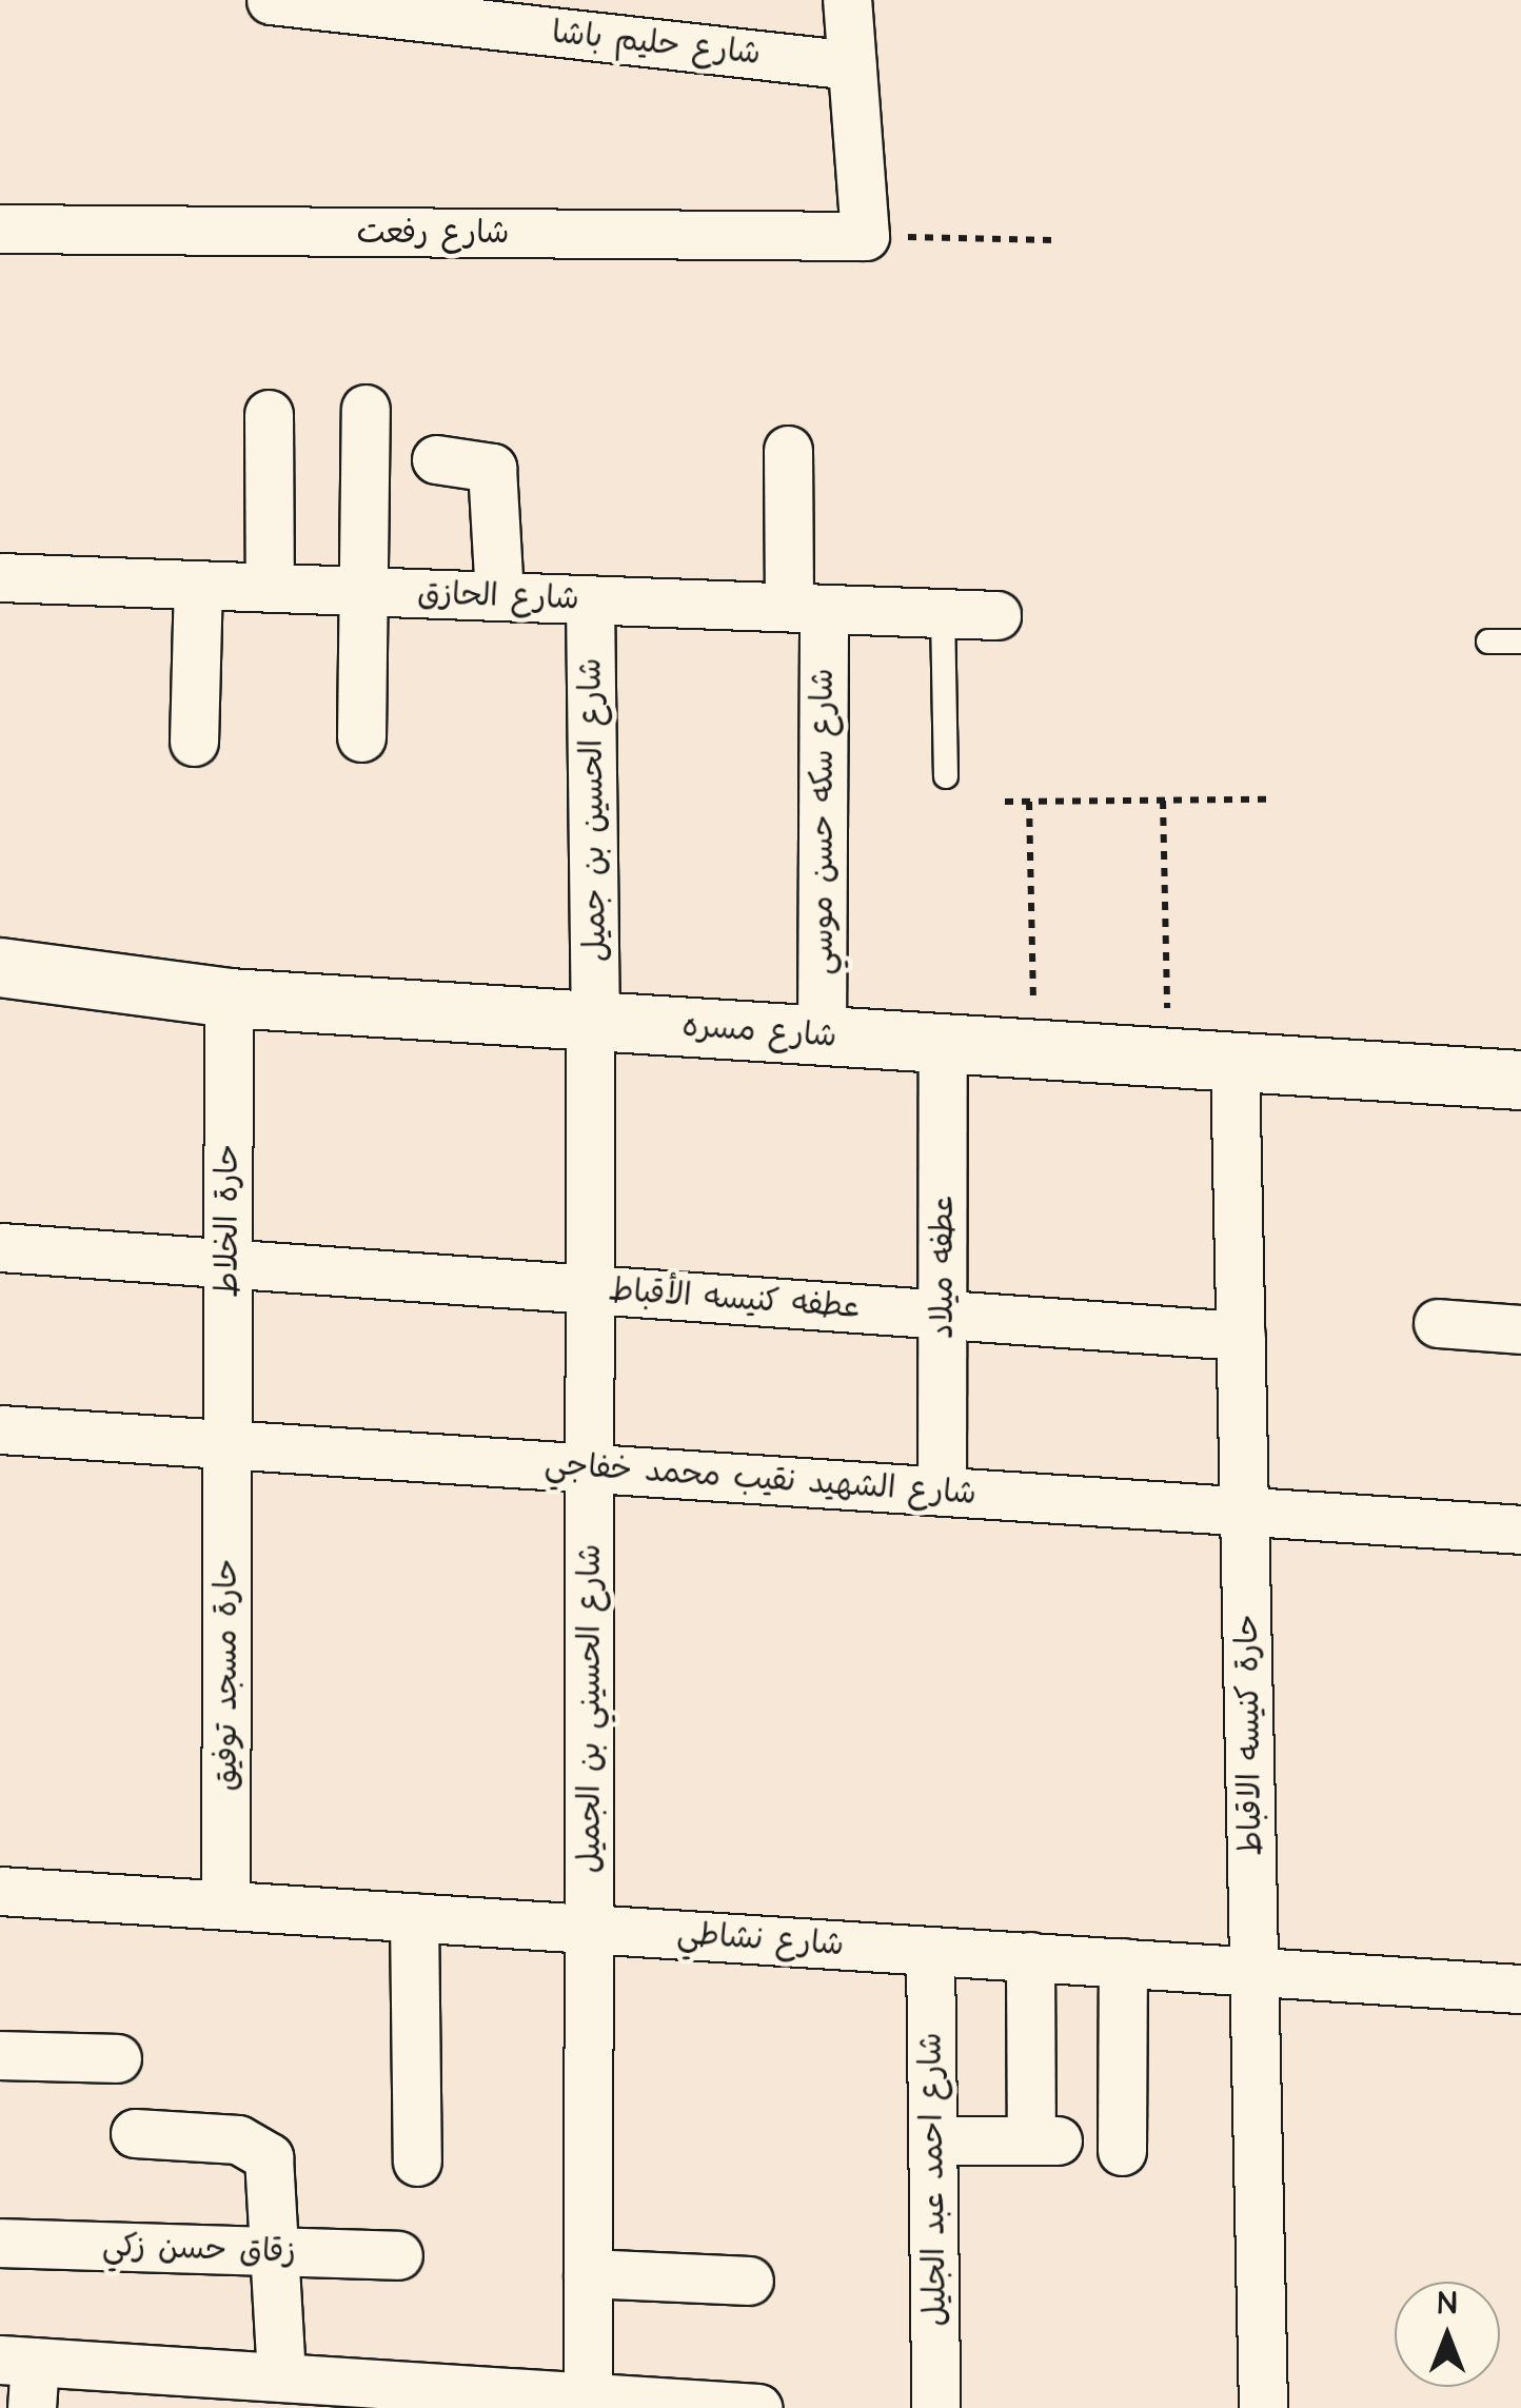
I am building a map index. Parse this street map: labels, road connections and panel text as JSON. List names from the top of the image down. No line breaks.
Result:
{"streets":{"street":["شارع حليم باشا","شارع رفعت","شارع الحازق","شارع الحسين بن جميل","شارع سكه حسن موسي","شارع مسره","حارة الخلاط","عطفه ميلاد","عطفه كنيسه الأقباط","شارع الشهيد نقيب محمد خفاجي","حارة مسجد توفيق","شارع الحسيني بن الجميل","حارة كنيسه الاقباط","شارع نشاطي","شارع احمد عبد الجليل","زقاق حسن زكي"]},"crossings":[["شارع الحازق","شارع الحسين بن جميل"],["شارع الحازق","شارع سكه حسن موسي"],["شارع الحسين بن جميل","شارع مسره"],["شارع الحسين بن جميل","شارع الحسيني بن الجميل"],["شارع سكه حسن موسي","شارع مسره"],["شارع مسره","حارة الخلاط"],["شارع مسره","عطفه ميلاد"],["شارع مسره","شارع الحسيني بن الجميل"],["شارع مسره","حارة كنيسه الاقباط"],["حارة الخلاط","عطفه كنيسه الأقباط"],["حارة الخلاط","شارع الشهيد نقيب محمد خفاجي"],["حارة الخلاط","حارة مسجد توفيق"],["عطفه ميلاد","عطفه كنيسه الأقباط"],["عطفه ميلاد","شارع الشهيد نقيب محمد خفاجي"],["عطفه كنيسه الأقباط","شارع الحسيني بن الجميل"],["عطفه كنيسه الأقباط","حارة كنيسه الاقباط"],["شارع الشهيد نقيب محمد خفاجي","حارة مسجد توفيق"],["شارع الشهيد نقيب محمد خفاجي","شارع الحسيني بن الجميل"],["شارع الشهيد نقيب محمد خفاجي","حارة كنيسه الاقباط"],["حارة مسجد توفيق","شارع نشاطي"],["شارع الحسيني بن الجميل","شارع نشاطي"],["حارة كنيسه الاقباط","شارع نشاطي"],["شارع نشاطي","شارع احمد عبد الجليل"]],"north":"top"}
